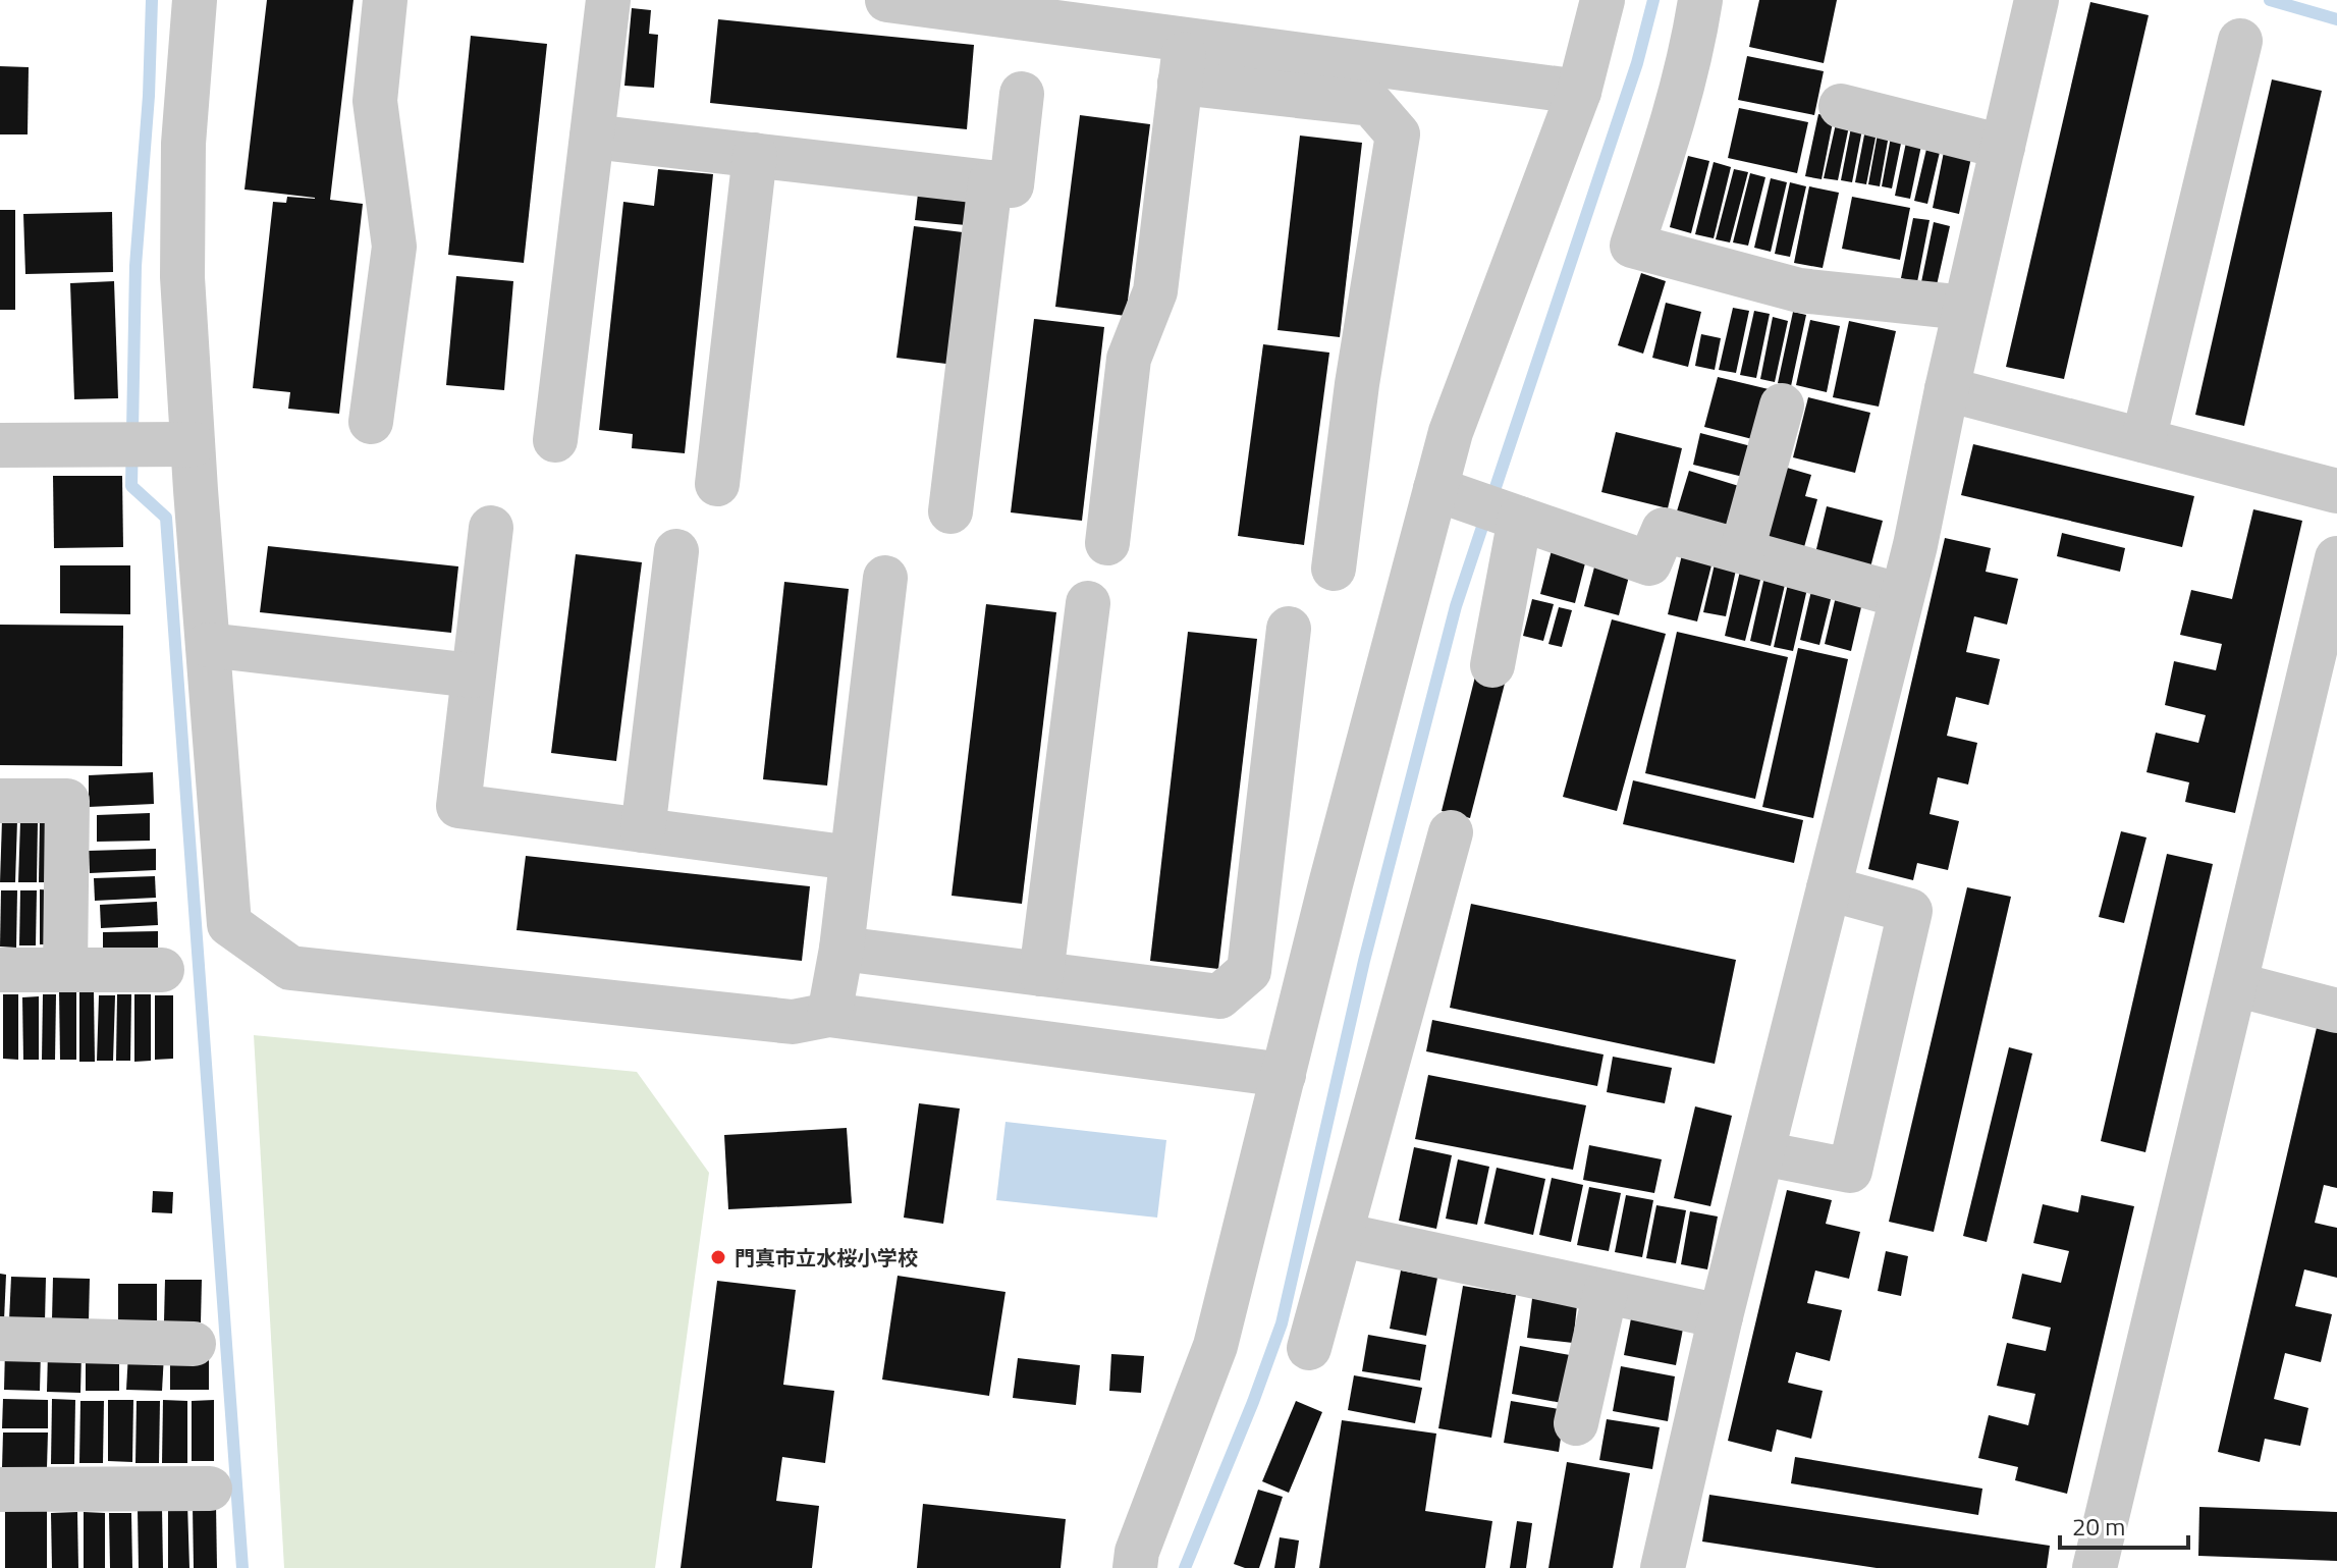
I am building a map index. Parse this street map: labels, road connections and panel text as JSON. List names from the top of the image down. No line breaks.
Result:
{"places":["門真市立水桜小学校"],"scale_bar":"20 m"}
